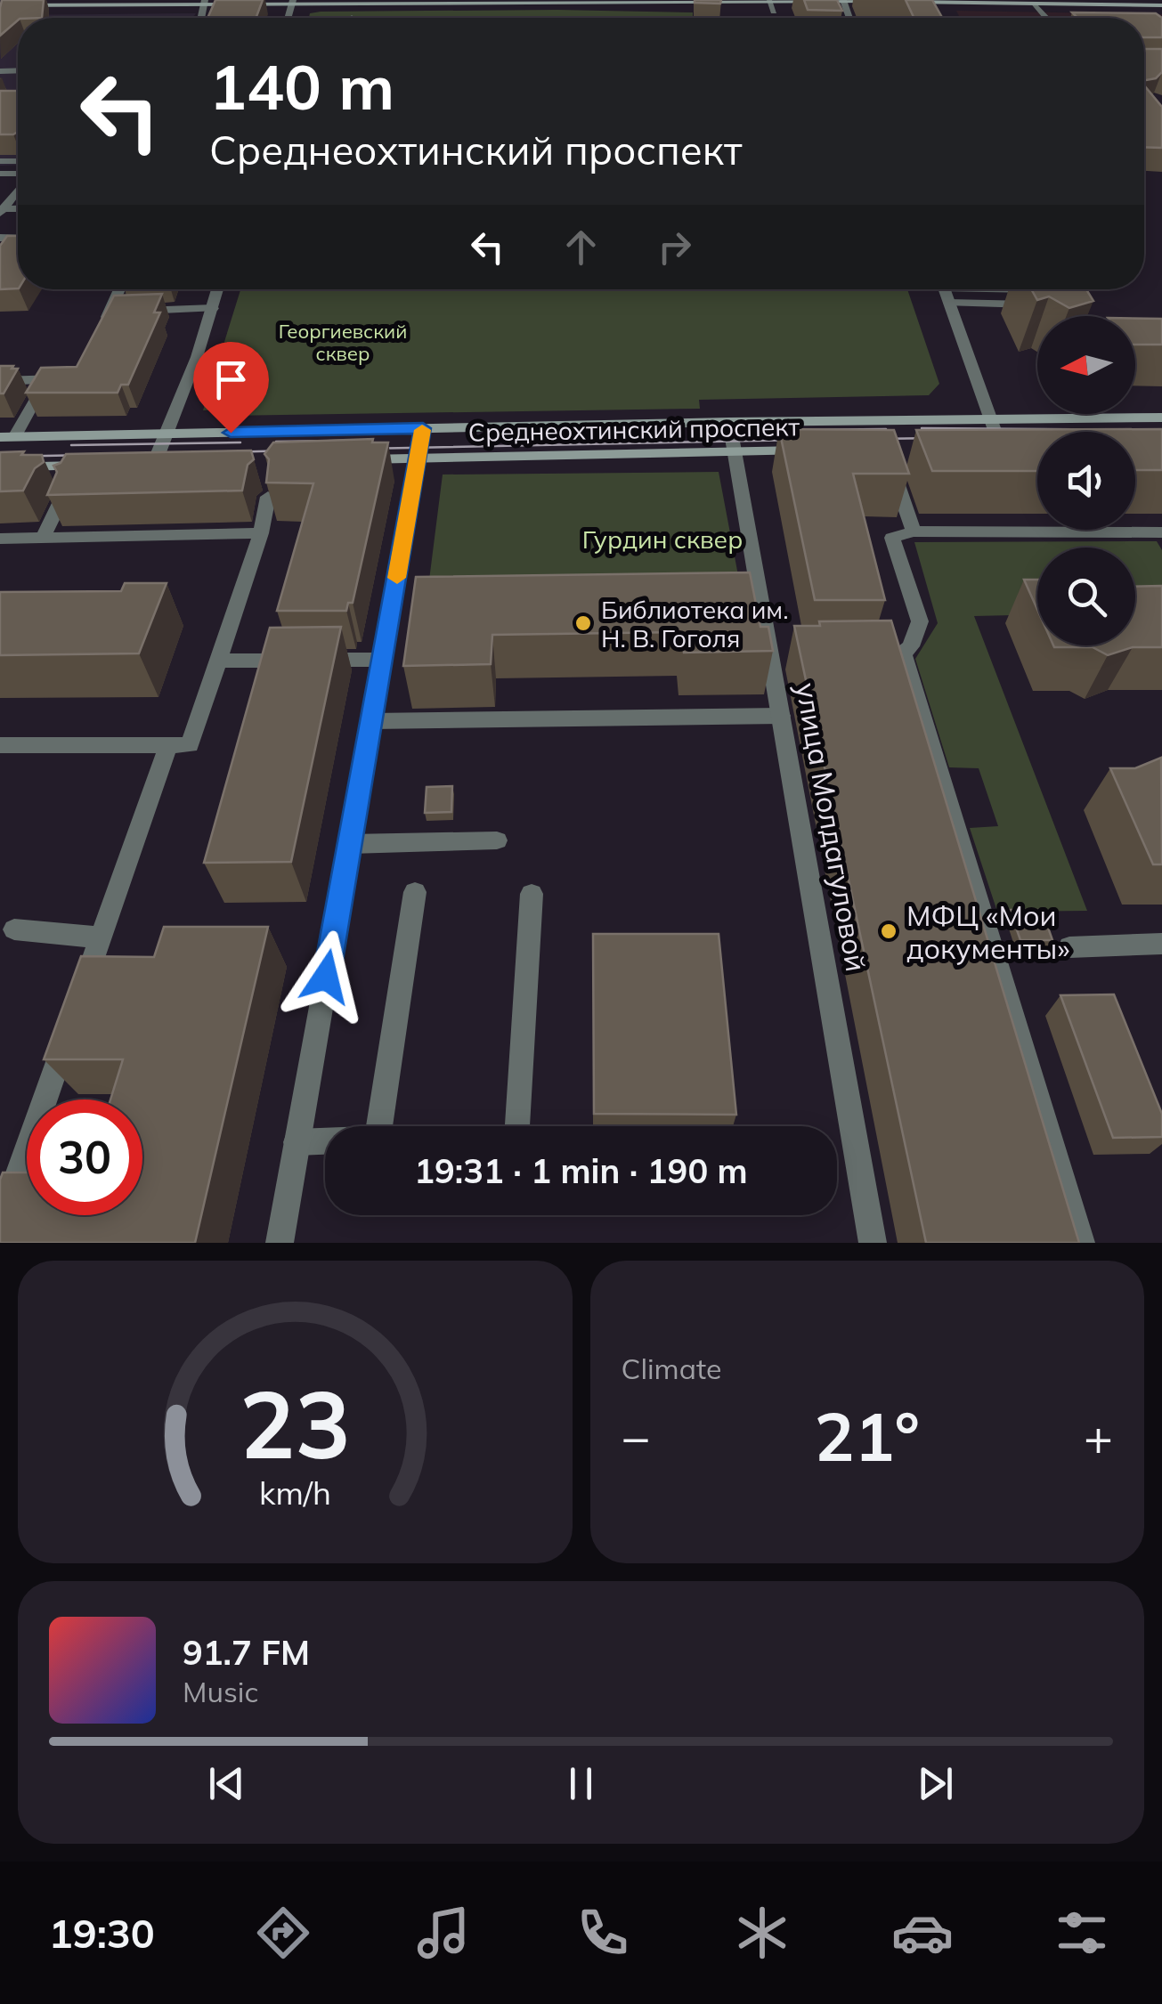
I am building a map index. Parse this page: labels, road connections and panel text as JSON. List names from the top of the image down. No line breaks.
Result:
{"streets":{"street":["Среднеохтинский проспект","улица Молдагуловой"]},"crossings":[["Среднеохтинский проспект","улица Молдагуловой"]],"parks":["Георгиевский сквер","Гурдин сквер"],"places":["Библиотека им. Н. В. Гоголя","МФЦ «Мои документы»"],"north":"left","page":{"turn":["140 m","Среднеохтинский проспект"],"limit":"30","trip":"19:31 · 1 min · 190 m","tile":"Climate","heat":["−","21°","+"],"song":["91.7 FM","Music"],"tabs":"19:30","gauge":["23","km/h"]}}
